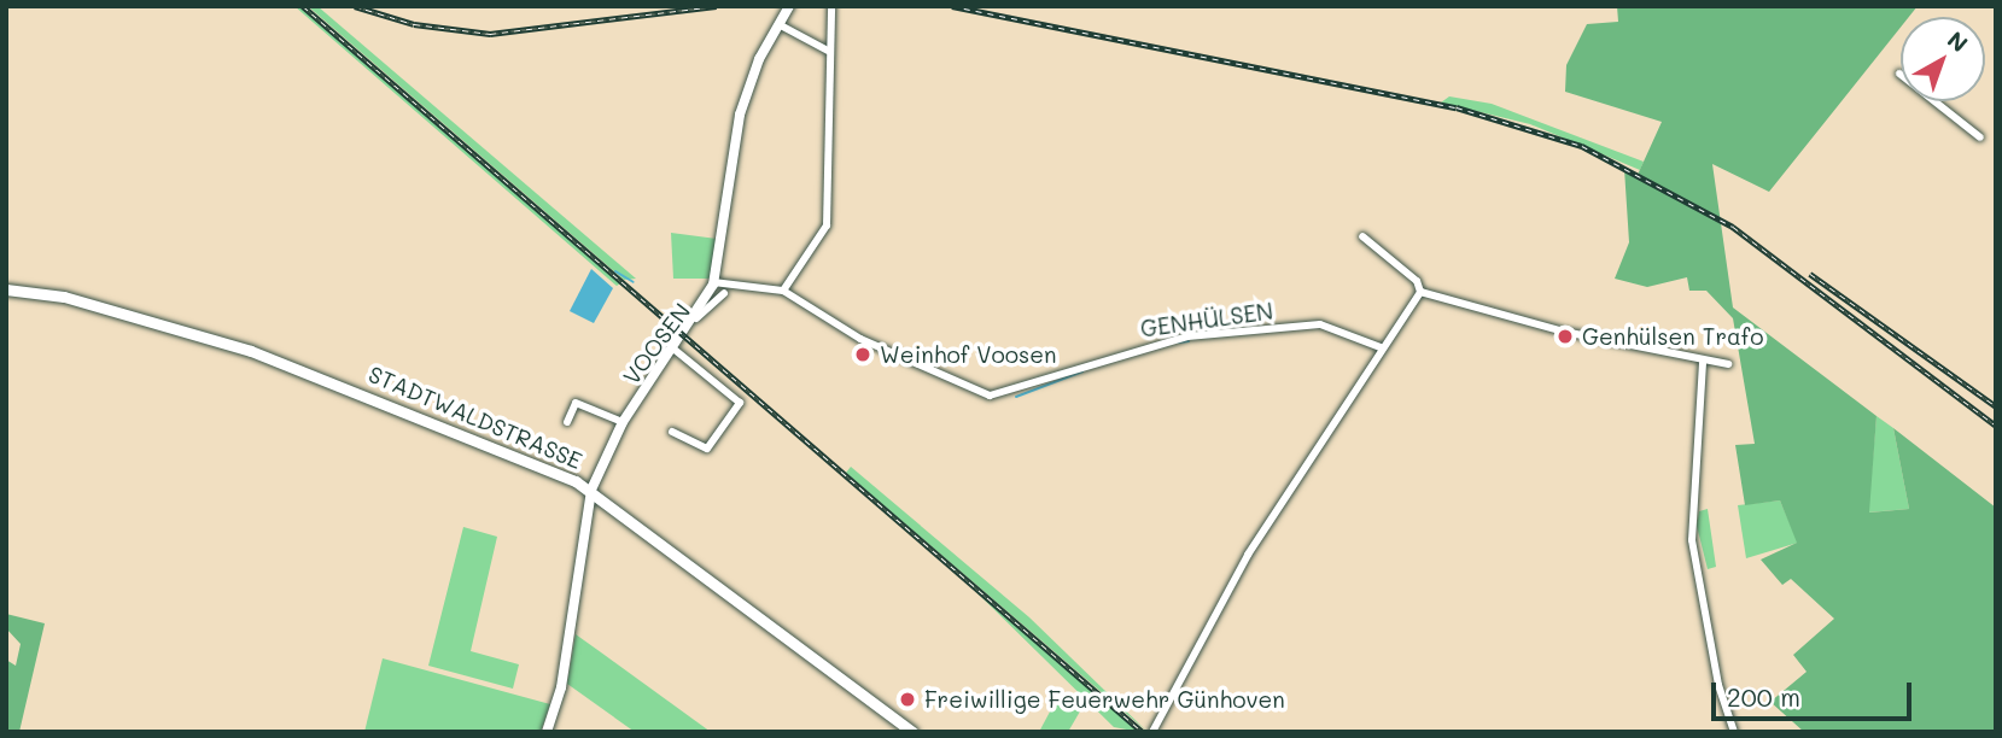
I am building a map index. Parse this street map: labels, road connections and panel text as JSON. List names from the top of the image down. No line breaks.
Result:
{"streets":{"main road":["STADTWALDSTRASSE"],"street":["GENHÜLSEN","VOOSEN"]},"crossings":[["VOOSEN","STADTWALDSTRASSE"]],"places":["Genhülsen Trafo","Weinhof Voosen","Freiwillige Feuerwehr Günhoven"],"scale_bar":"200 m","north":"top right"}
